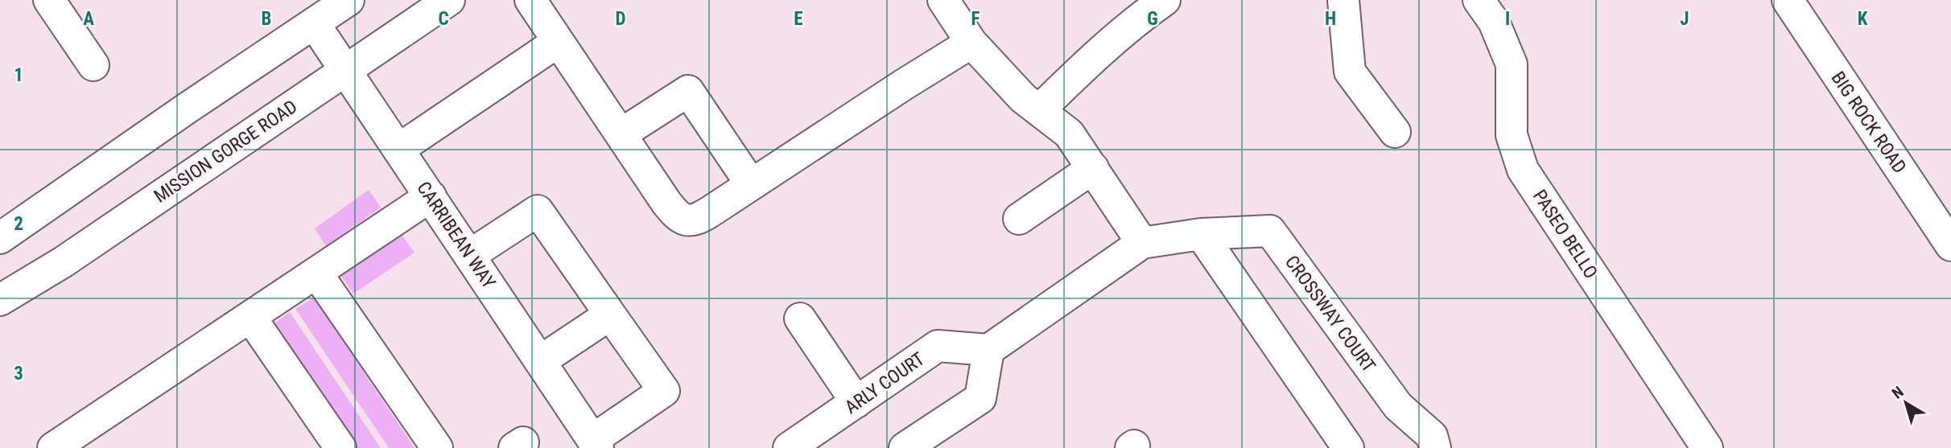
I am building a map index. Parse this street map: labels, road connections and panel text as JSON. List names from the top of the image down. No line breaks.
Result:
{"streets":{"street":["BIG ROCK ROAD","MISSION GORGE ROAD","PASEO BELLO","CARRIBEAN WAY","CROSSWAY COURT","ARLY COURT"]},"crossings":[["MISSION GORGE ROAD","CARRIBEAN WAY"]],"north":"top left","grid":{"columns":["A","B","C","D","E","F","G","H","I","J","K"],"rows":["1","2","3"]}}
